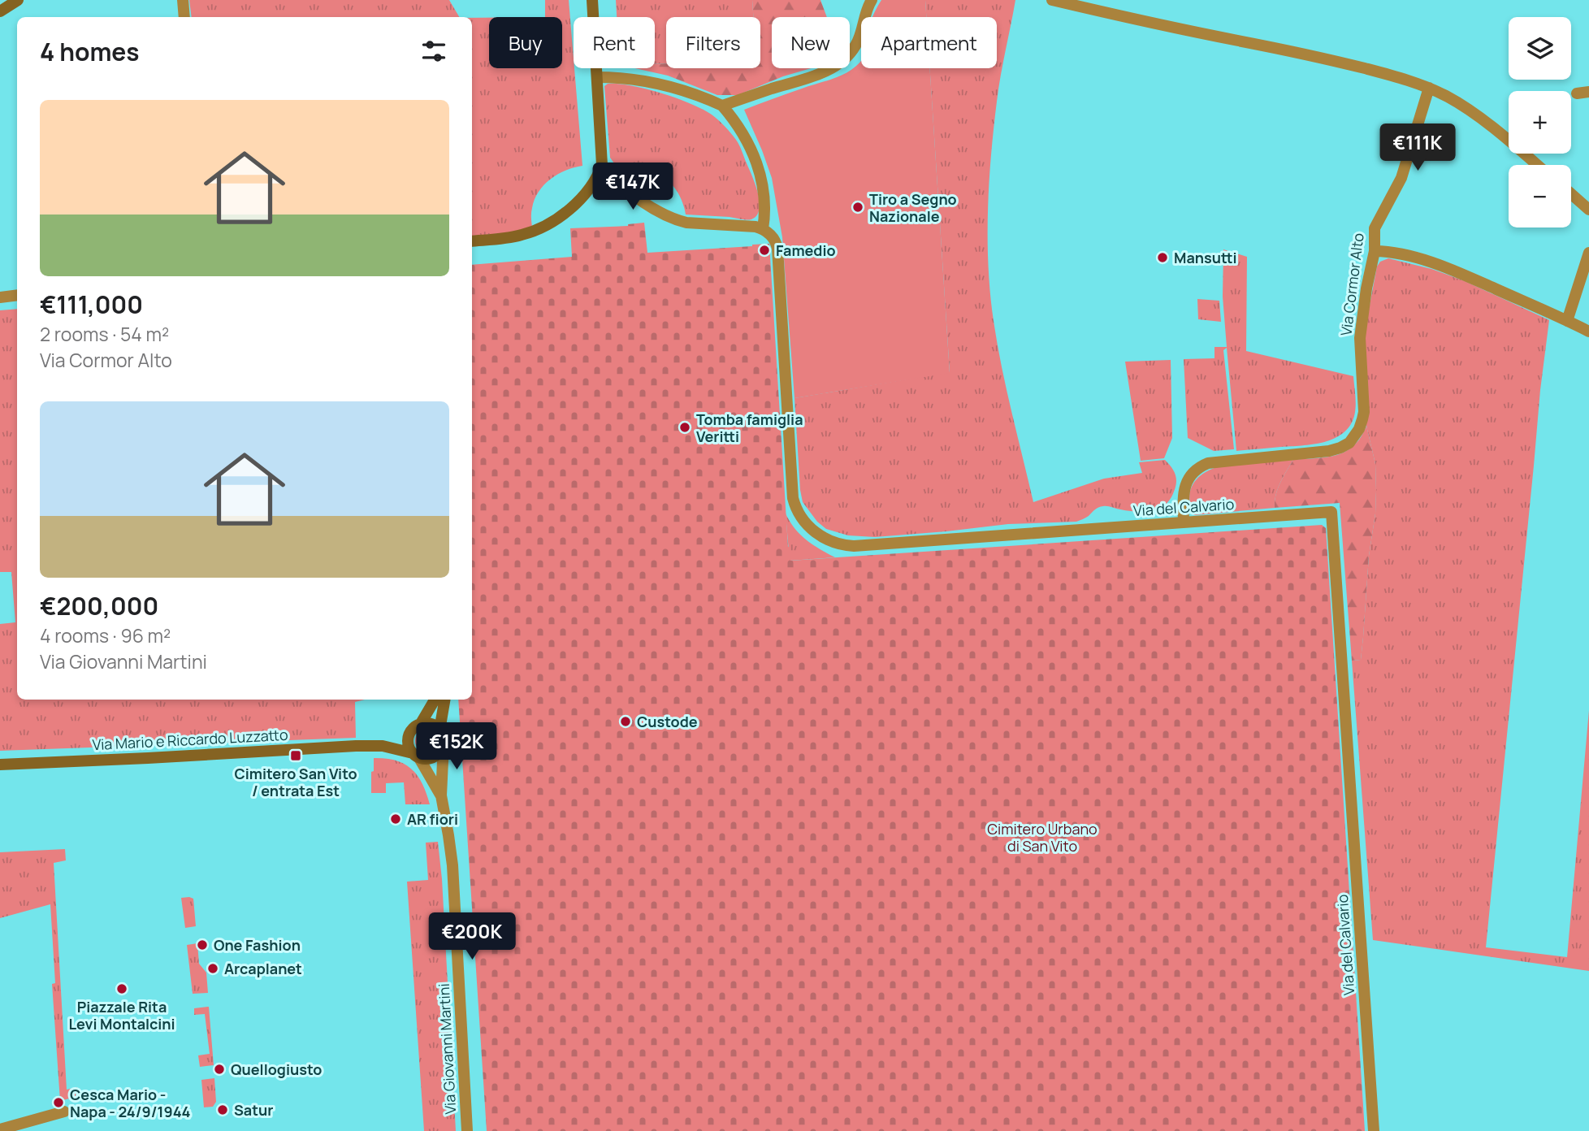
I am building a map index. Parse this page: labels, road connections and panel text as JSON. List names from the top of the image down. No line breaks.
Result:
{"streets":{"street":["Via Cormor Alto","Via del Calvario","Via Mario e Riccardo Luzzatto","Via Giovanni Martini"]},"crossings":[["Via Cormor Alto","Via del Calvario"],["Via Mario e Riccardo Luzzatto","Via Giovanni Martini"]],"parks":["Cimitero Urbano di San Vito"],"places":{"other":["Tiro a Segno Nazionale","Famedio","Mansutti","Tomba famiglia Veritti","Custode","AR fiori","One Fashion","Arcaplanet","Piazzale Rita Levi Montalcini","Quellogiusto","Cesca Mario - Napa - 24/9/1944","Satur"],"transit":["Cimitero San Vito / entrata Est"]},"page":{"map_buttons":["+","−"],"chip":["Buy","Rent","Filters","New","Apartment"],"heading":"4 homes","list":[{"name":"€111,000","note":"2 rooms · 54 m² · Via Cormor Alto"},{"name":"€200,000","note":"4 rooms · 96 m² · Via Giovanni Martini"}],"price":["€111K","€147K","€152K","€200K"]}}
